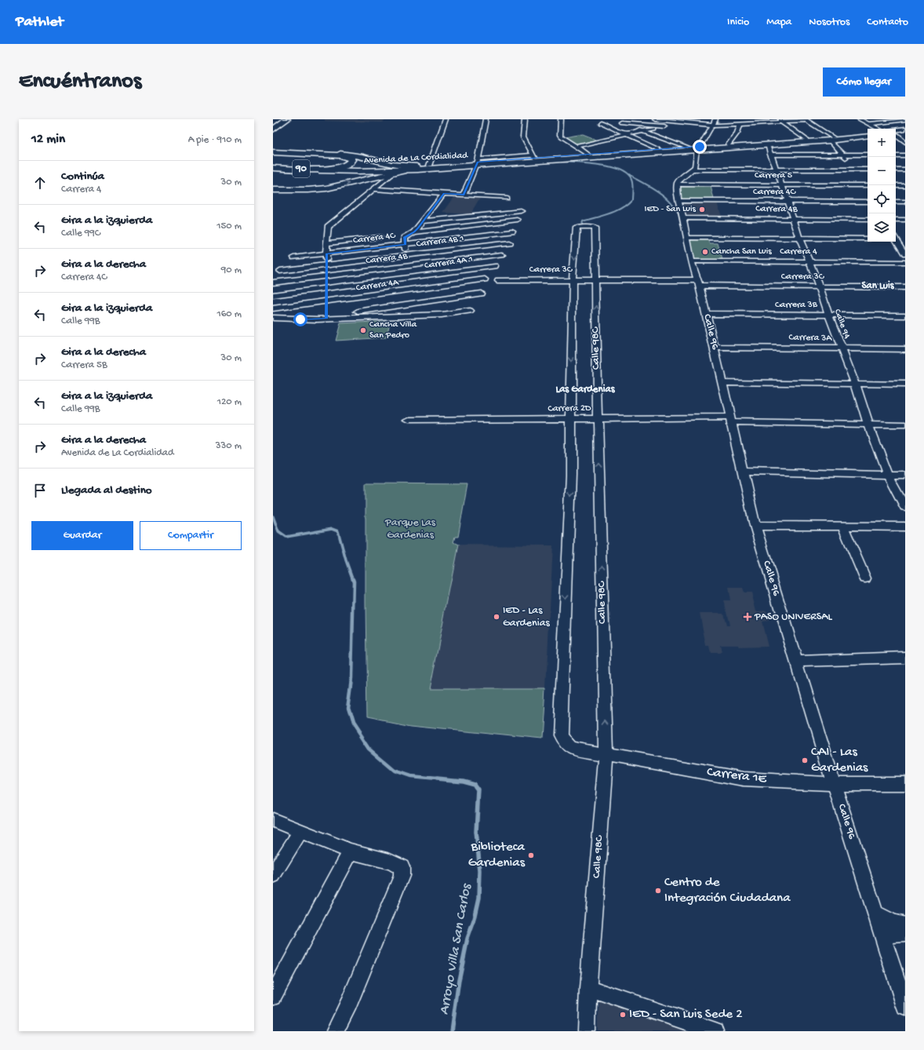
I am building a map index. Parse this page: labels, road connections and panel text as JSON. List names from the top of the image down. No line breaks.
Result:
{"streets":{"highway":["90"],"main road":["Avenida de La Cordialidad"],"street":["Carrera 5","Carrera 4C","Carrera 4B","Carrera 4B 1","Carrera 4","Carrera 4A 1","Carrera 3C","Carrera 4A","Carrera 3B","Calle 94","Calle 96","Carrera 3A","Calle 98C","Carrera 2D","Carrera 1E"]},"crossings":[["Avenida de La Cordialidad","90"],["Avenida de La Cordialidad","Calle 94"],["Carrera 5","Calle 94"],["Carrera 5","Calle 96"],["Carrera 4C","Calle 94"],["Carrera 4C","Calle 96"],["Carrera 4B","Calle 94"],["Carrera 4B","Calle 96"],["Carrera 4","Calle 94"],["Carrera 4","Calle 96"],["Carrera 3C","Calle 94"],["Carrera 3C","Calle 96"],["Carrera 3C","Calle 98C"],["Carrera 3B","Calle 94"],["Carrera 3B","Calle 96"],["Calle 94","Carrera 3A"],["Calle 94","Carrera 2D"],["Calle 96","Carrera 3A"],["Calle 96","Carrera 2D"],["Calle 96","Carrera 1E"],["Calle 98C","Carrera 2D"],["Calle 98C","Carrera 1E"]],"districts":["San Luis","Las Gardenias"],"water":["Arroyo Villa San Carlos"],"parks":["Parque Las Gardenias"],"places":{"other":["IED - San Luis","Cancha San Luis","Cancha Villa San Pedro","IED - Las Gardenias","CAI - Las Gardenias","Biblioteca Gardenias","Centro de Integración Ciudadana","IED - San Luis Sede 2"],"health":["PASO UNIVERSAL"]},"page":{"header":"Pathlet","nav":["Inicio","Mapa","Nosotros","Contacto"],"buttons":["Cómo llegar",["Guardar","Compartir"]],"title":"Encuéntranos","heading":["12 min","A pie · 910 m"],"map_buttons":["+","−"],"list":[["Continúa","Carrera 4","30 m"],["Gira a la izquierda","Calle 99C","150 m"],["Gira a la derecha","Carrera 4C","90 m"],["Gira a la izquierda","Calle 99B","160 m"],["Gira a la derecha","Carrera 5B","30 m"],["Gira a la izquierda","Calle 99B","120 m"],["Gira a la derecha","Avenida de La Cordialidad","330 m"],"Llegada al destino"]}}
